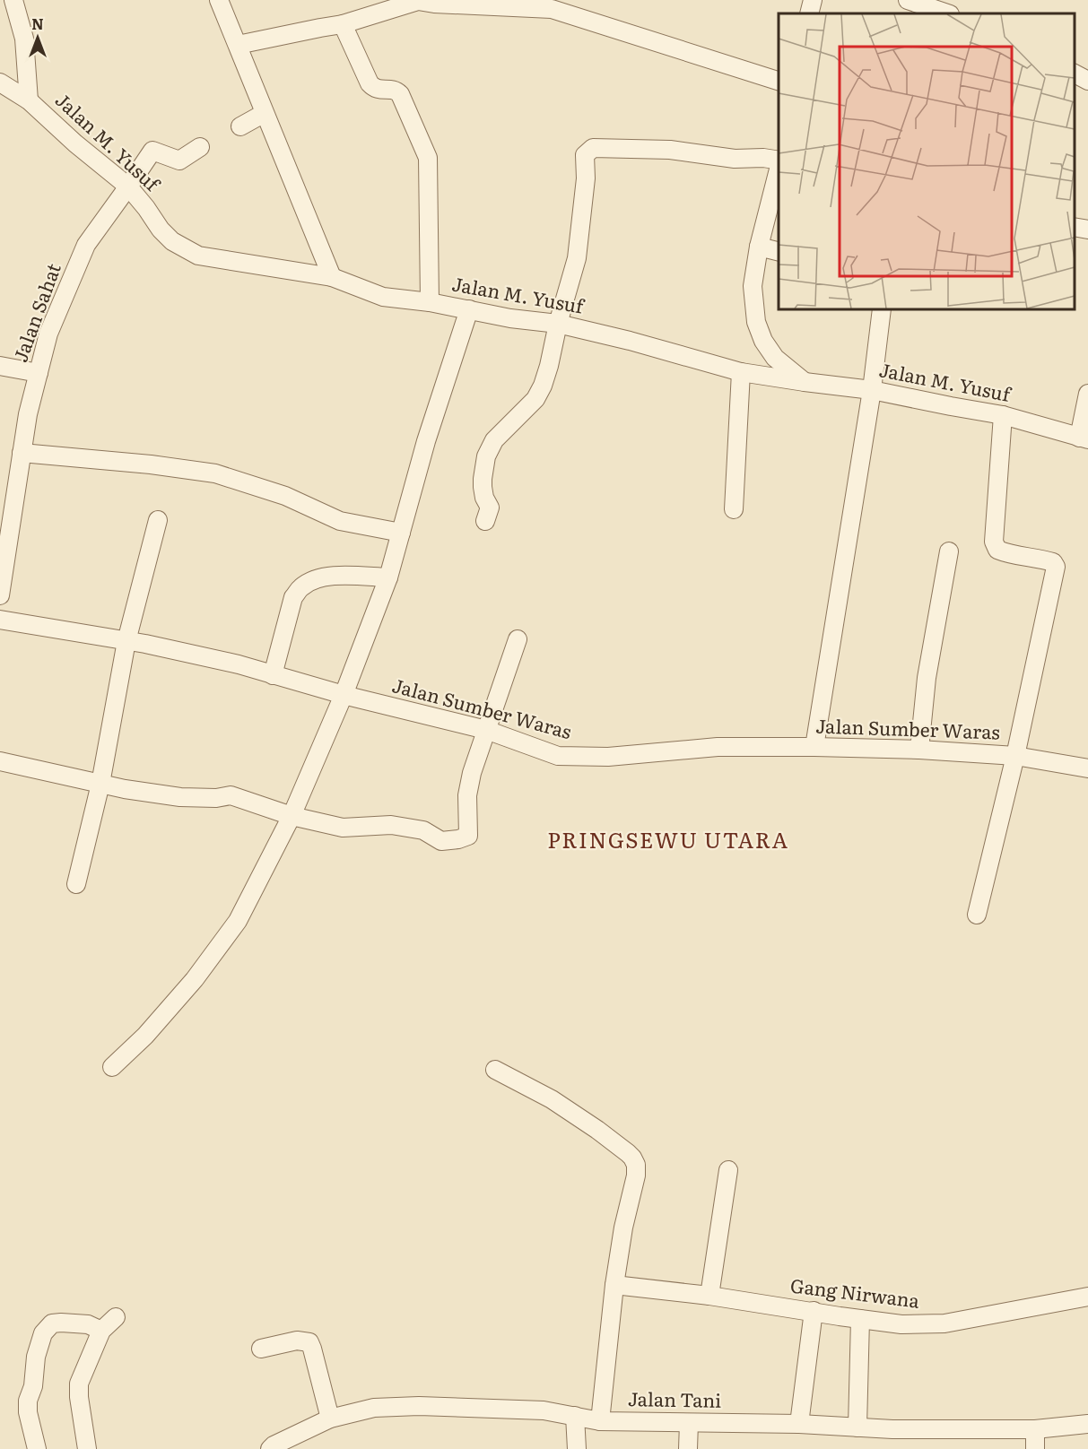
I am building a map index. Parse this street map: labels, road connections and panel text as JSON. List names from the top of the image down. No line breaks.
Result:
{"streets":{"street":["Jalan M. Yusuf","Jalan Sahat","Jalan Sumber Waras","Gang Nirwana","Jalan Tani"]},"crossings":[["Jalan M. Yusuf","Jalan Sahat"]],"districts":["PRINGSEWU UTARA"],"north":"top"}
